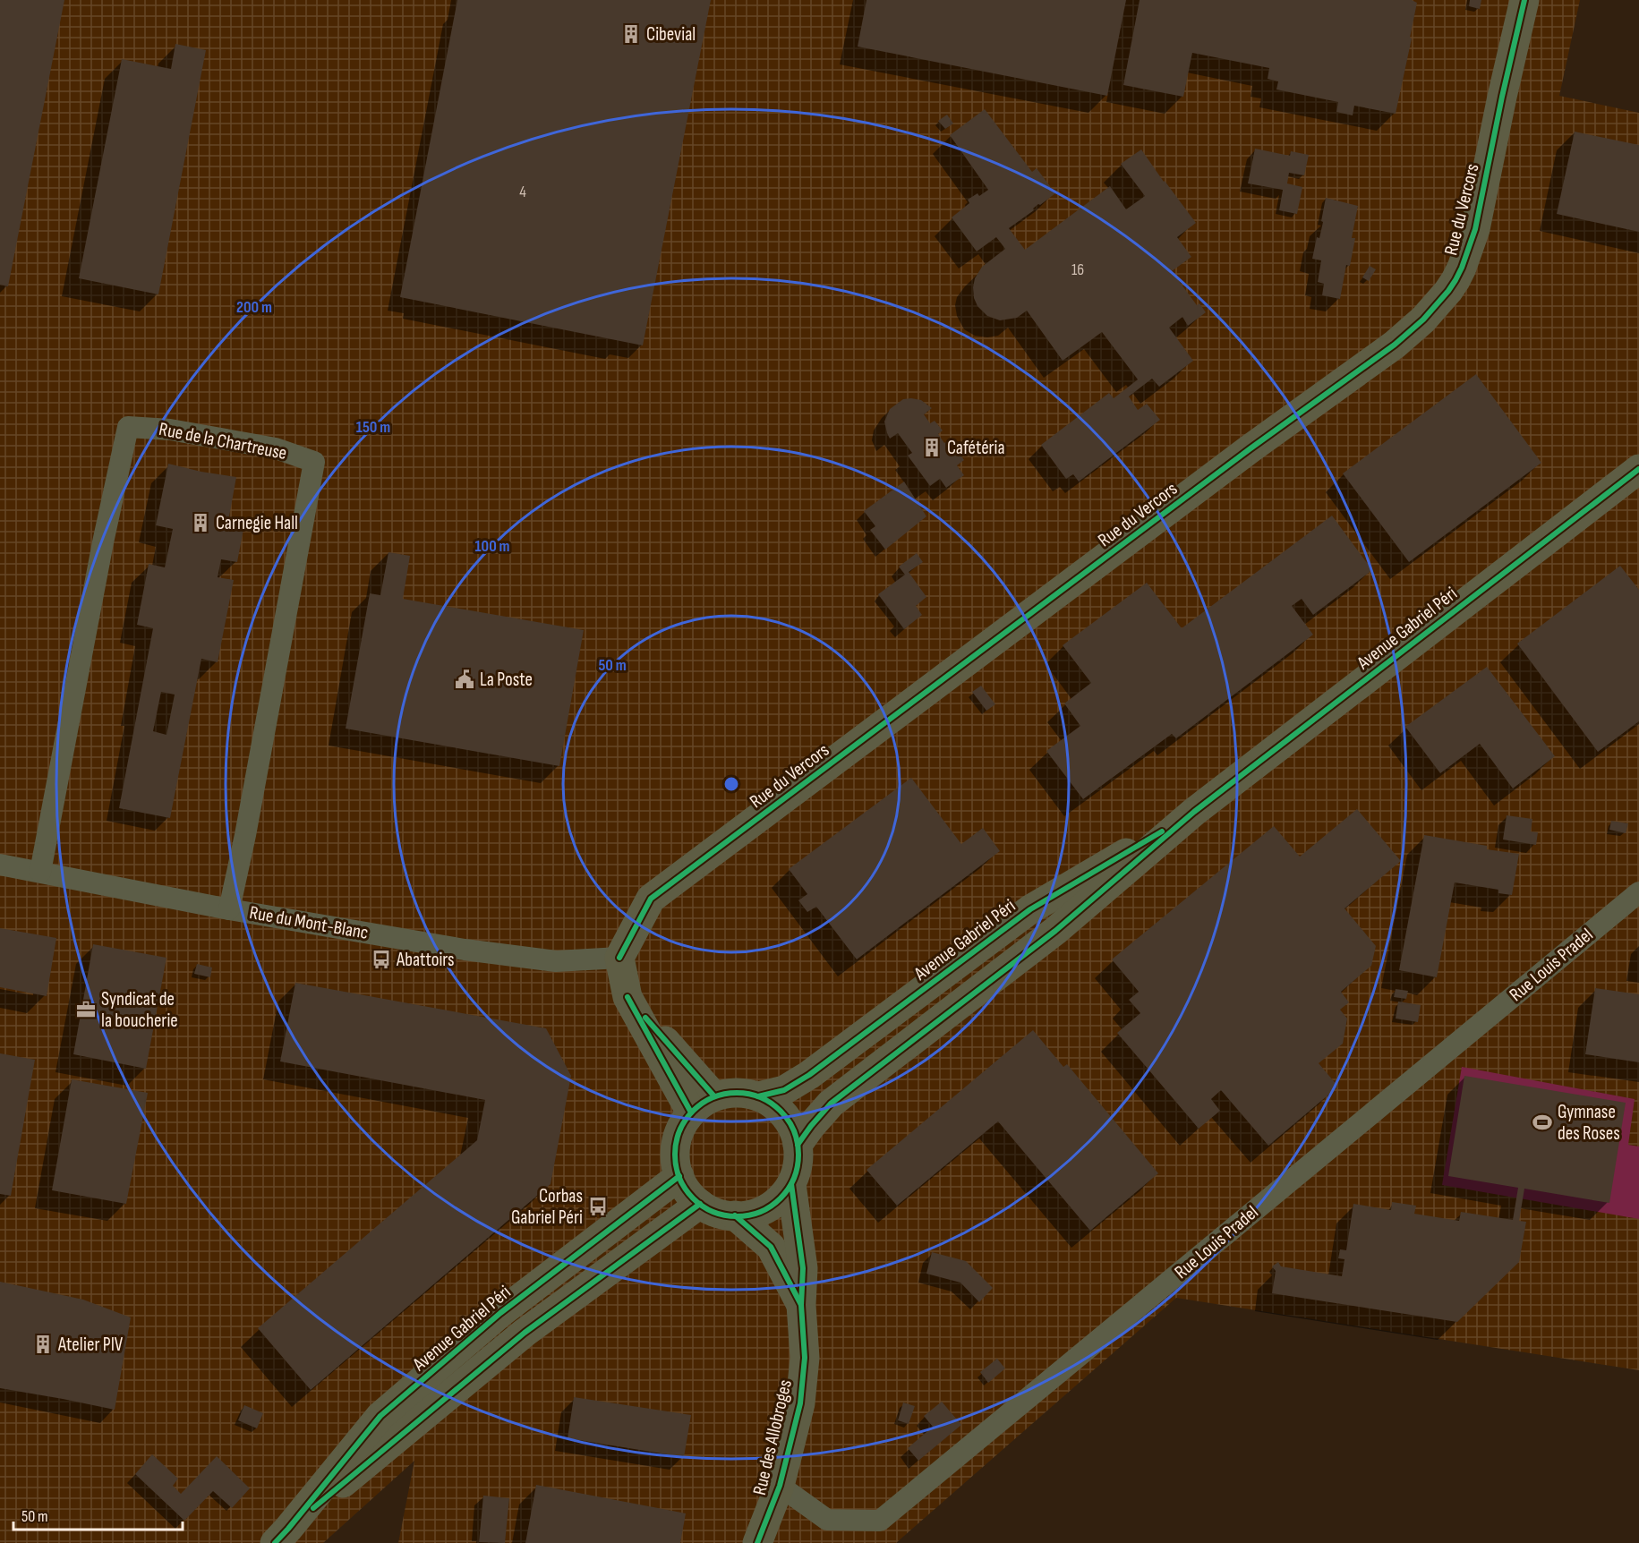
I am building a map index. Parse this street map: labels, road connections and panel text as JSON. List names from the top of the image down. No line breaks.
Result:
{"streets":{"main road":["Rue du Vercors","Avenue Gabriel Péri","Rue des Allobroges"],"street":["Rue de la Chartreuse","Rue du Mont-Blanc","Rue Louis Pradel"]},"crossings":[["Rue du Vercors","Rue du Mont-Blanc"],["Rue de la Chartreuse","Rue du Mont-Blanc"],["Avenue Gabriel Péri","Rue des Allobroges"],["Rue Louis Pradel","Rue des Allobroges"]],"places":{"building":["Cibevial","Cafétéria","Carnegie Hall","Atelier PIV"],"public building":["La Poste"],"bus stop":["Abattoirs","Corbas Gabriel Péri"],"office":["Syndicat de la boucherie"],"sports":["Gymnase des Roses"]},"house_numbers":["4","16"],"scale_bar":"50 m","rings":["200 m","150 m","100 m","50 m"]}
